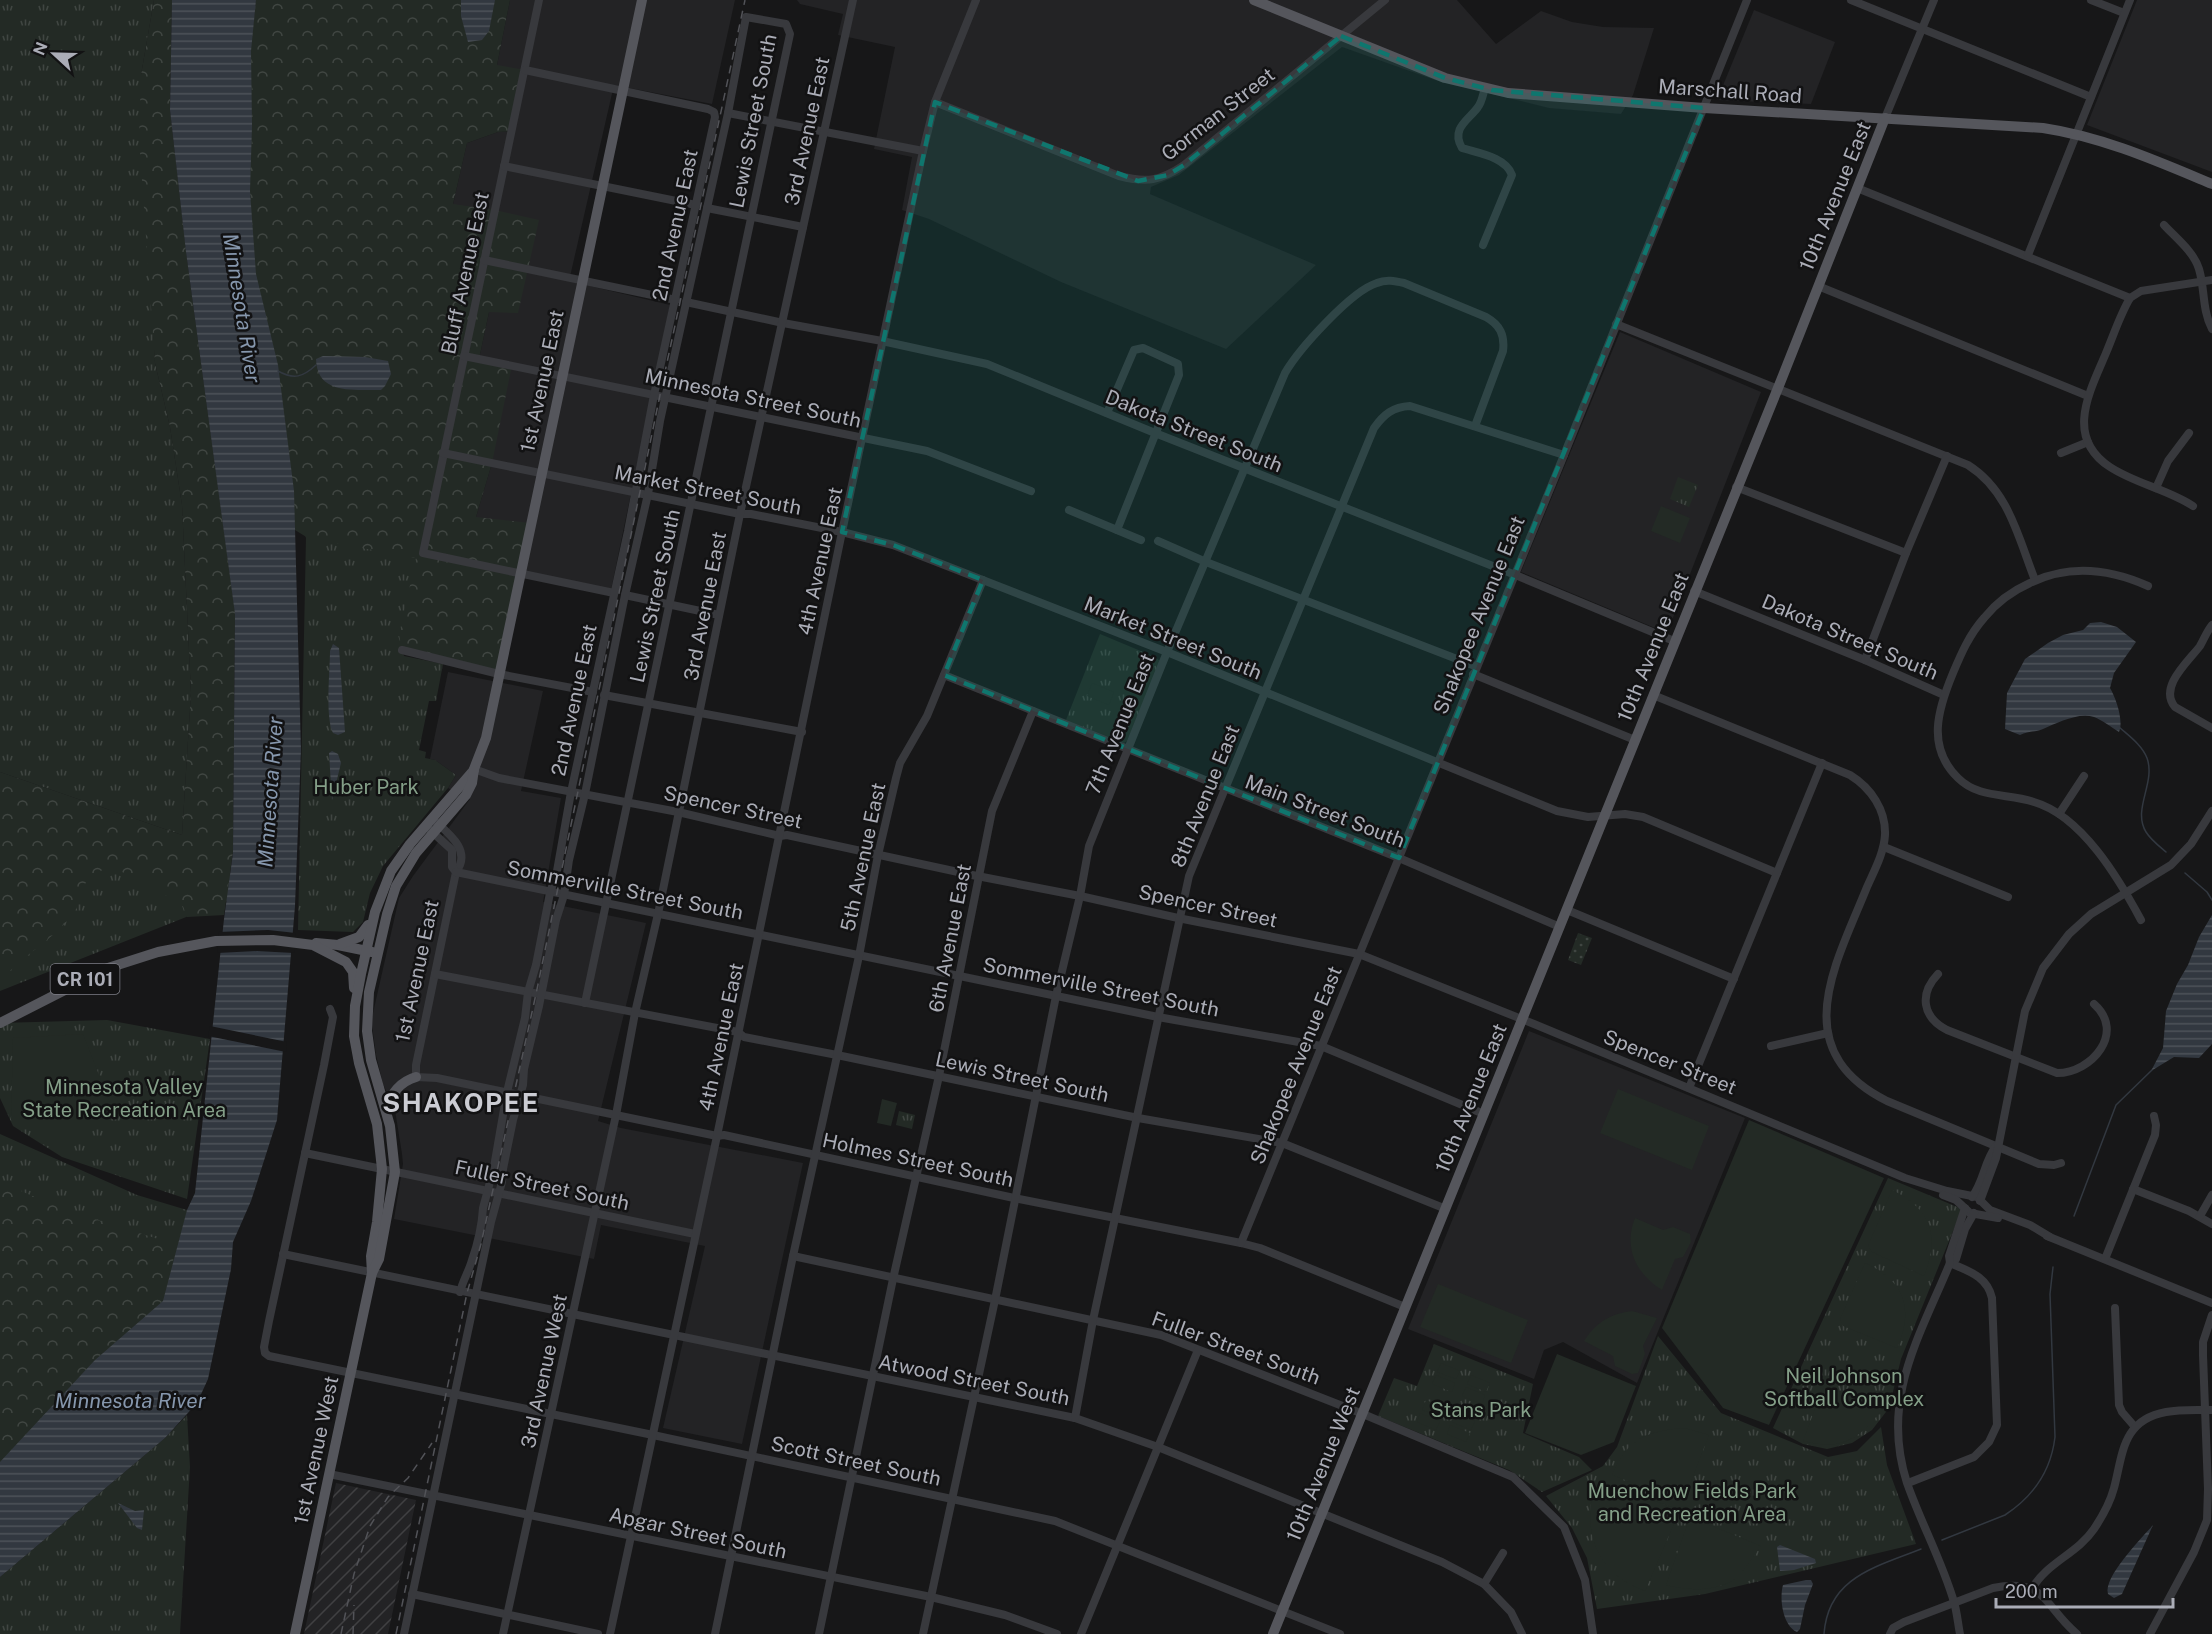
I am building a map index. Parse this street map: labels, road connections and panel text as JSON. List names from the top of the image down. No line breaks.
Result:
{"streets":{"main road":["Marschall Road","10th Avenue East","1st Avenue East","CR 101","1st Avenue West","10th Avenue West"],"street":["Gorman Street","Lewis Street South","3rd Avenue East","2nd Avenue East","Bluff Avenue East","Minnesota Street South","Dakota Street South","Market Street South","4th Avenue East","Shakopee Avenue East","7th Avenue East","8th Avenue East","Spencer Street","Main Street South","5th Avenue East","Sommerville Street South","6th Avenue East","Holmes Street South","Fuller Street South","3rd Avenue West","Atwood Street South","Scott Street South","Apgar Street South"]},"crossings":[["Marschall Road","Gorman Street"],["Marschall Road","10th Avenue East"],["Marschall Road","Shakopee Avenue East"],["Gorman Street","4th Avenue East"],["Lewis Street South","3rd Avenue East"],["Lewis Street South","10th Avenue East"],["Lewis Street South","2nd Avenue East"],["Lewis Street South","1st Avenue East"],["Lewis Street South","Minnesota Street South"],["Lewis Street South","Dakota Street South"],["Lewis Street South","Market Street South"],["Lewis Street South","4th Avenue East"],["Lewis Street South","Shakopee Avenue East"],["Lewis Street South","7th Avenue East"],["Lewis Street South","8th Avenue East"],["Lewis Street South","Spencer Street"],["Lewis Street South","5th Avenue East"],["Lewis Street South","Sommerville Street South"],["Lewis Street South","6th Avenue East"],["3rd Avenue East","Minnesota Street South"],["3rd Avenue East","Dakota Street South"],["3rd Avenue East","Market Street South"],["3rd Avenue East","Spencer Street"],["3rd Avenue East","Sommerville Street South"],["3rd Avenue East","Holmes Street South"],["3rd Avenue East","3rd Avenue West"],["10th Avenue East","Dakota Street South"],["10th Avenue East","Market Street South"],["10th Avenue East","Spencer Street"],["10th Avenue East","Main Street South"],["10th Avenue East","Sommerville Street South"],["10th Avenue East","Holmes Street South"],["10th Avenue East","10th Avenue West"],["2nd Avenue East","1st Avenue East"],["2nd Avenue East","Minnesota Street South"],["2nd Avenue East","Dakota Street South"],["2nd Avenue East","Market Street South"],["2nd Avenue East","Spencer Street"],["2nd Avenue East","Sommerville Street South"],["2nd Avenue East","Holmes Street South"],["2nd Avenue East","Fuller Street South"],["2nd Avenue East","Atwood Street South"],["2nd Avenue East","Scott Street South"],["2nd Avenue East","Apgar Street South"],["Bluff Avenue East","1st Avenue East"],["Bluff Avenue East","Minnesota Street South"],["Bluff Avenue East","Market Street South"],["1st Avenue East","Minnesota Street South"],["1st Avenue East","Market Street South"],["1st Avenue East","Spencer Street"],["1st Avenue East","Sommerville Street South"],["1st Avenue East","CR 101"],["1st Avenue East","Holmes Street South"],["1st Avenue East","Fuller Street South"],["1st Avenue East","Atwood Street South"],["1st Avenue East","1st Avenue West"],["Minnesota Street South","4th Avenue East"],["Dakota Street South","4th Avenue East"],["Dakota Street South","Shakopee Avenue East"],["Dakota Street South","7th Avenue East"],["Dakota Street South","8th Avenue East"],["Market Street South","4th Avenue East"],["Market Street South","Shakopee Avenue East"],["Market Street South","7th Avenue East"],["Market Street South","8th Avenue East"],["Market Street South","5th Avenue East"],["4th Avenue East","Spencer Street"],["4th Avenue East","Sommerville Street South"],["4th Avenue East","Holmes Street South"],["4th Avenue East","Fuller Street South"],["4th Avenue East","Atwood Street South"],["4th Avenue East","Scott Street South"],["4th Avenue East","Apgar Street South"],["Shakopee Avenue East","Spencer Street"],["Shakopee Avenue East","Main Street South"],["Shakopee Avenue East","Sommerville Street South"],["Shakopee Avenue East","Holmes Street South"],["7th Avenue East","8th Avenue East"],["7th Avenue East","Spencer Street"],["7th Avenue East","Main Street South"],["7th Avenue East","Sommerville Street South"],["7th Avenue East","Holmes Street South"],["7th Avenue East","Fuller Street South"],["7th Avenue East","Atwood Street South"],["7th Avenue East","Scott Street South"],["7th Avenue East","Apgar Street South"],["8th Avenue East","Spencer Street"],["8th Avenue East","Main Street South"],["8th Avenue East","Sommerville Street South"],["8th Avenue East","Holmes Street South"],["8th Avenue East","Fuller Street South"],["8th Avenue East","Atwood Street South"],["Spencer Street","5th Avenue East"],["Spencer Street","6th Avenue East"],["Main Street South","5th Avenue East"],["Main Street South","6th Avenue East"],["5th Avenue East","Sommerville Street South"],["5th Avenue East","Holmes Street South"],["5th Avenue East","Fuller Street South"],["5th Avenue East","Atwood Street South"],["5th Avenue East","Scott Street South"],["5th Avenue East","Apgar Street South"],["Sommerville Street South","6th Avenue East"],["6th Avenue East","Holmes Street South"],["6th Avenue East","Fuller Street South"],["6th Avenue East","Atwood Street South"],["6th Avenue East","Scott Street South"],["6th Avenue East","Apgar Street South"],["Holmes Street South","3rd Avenue West"],["Holmes Street South","10th Avenue West"],["Fuller Street South","3rd Avenue West"],["Fuller Street South","10th Avenue West"],["3rd Avenue West","Atwood Street South"],["3rd Avenue West","Scott Street South"],["3rd Avenue West","Apgar Street South"],["Atwood Street South","1st Avenue West"],["Atwood Street South","Scott Street South"],["Atwood Street South","10th Avenue West"],["1st Avenue West","Scott Street South"],["1st Avenue West","Apgar Street South"],["Scott Street South","10th Avenue West"]],"districts":["SHAKOPEE"],"water":["Minnesota River"],"parks":["Huber Park","Minnesota Valley State Recreation Area","Neil Johnson Softball Complex","Stans Park","Muenchow Fields Park and Recreation Area"],"scale_bar":"200 m","north":"left"}
